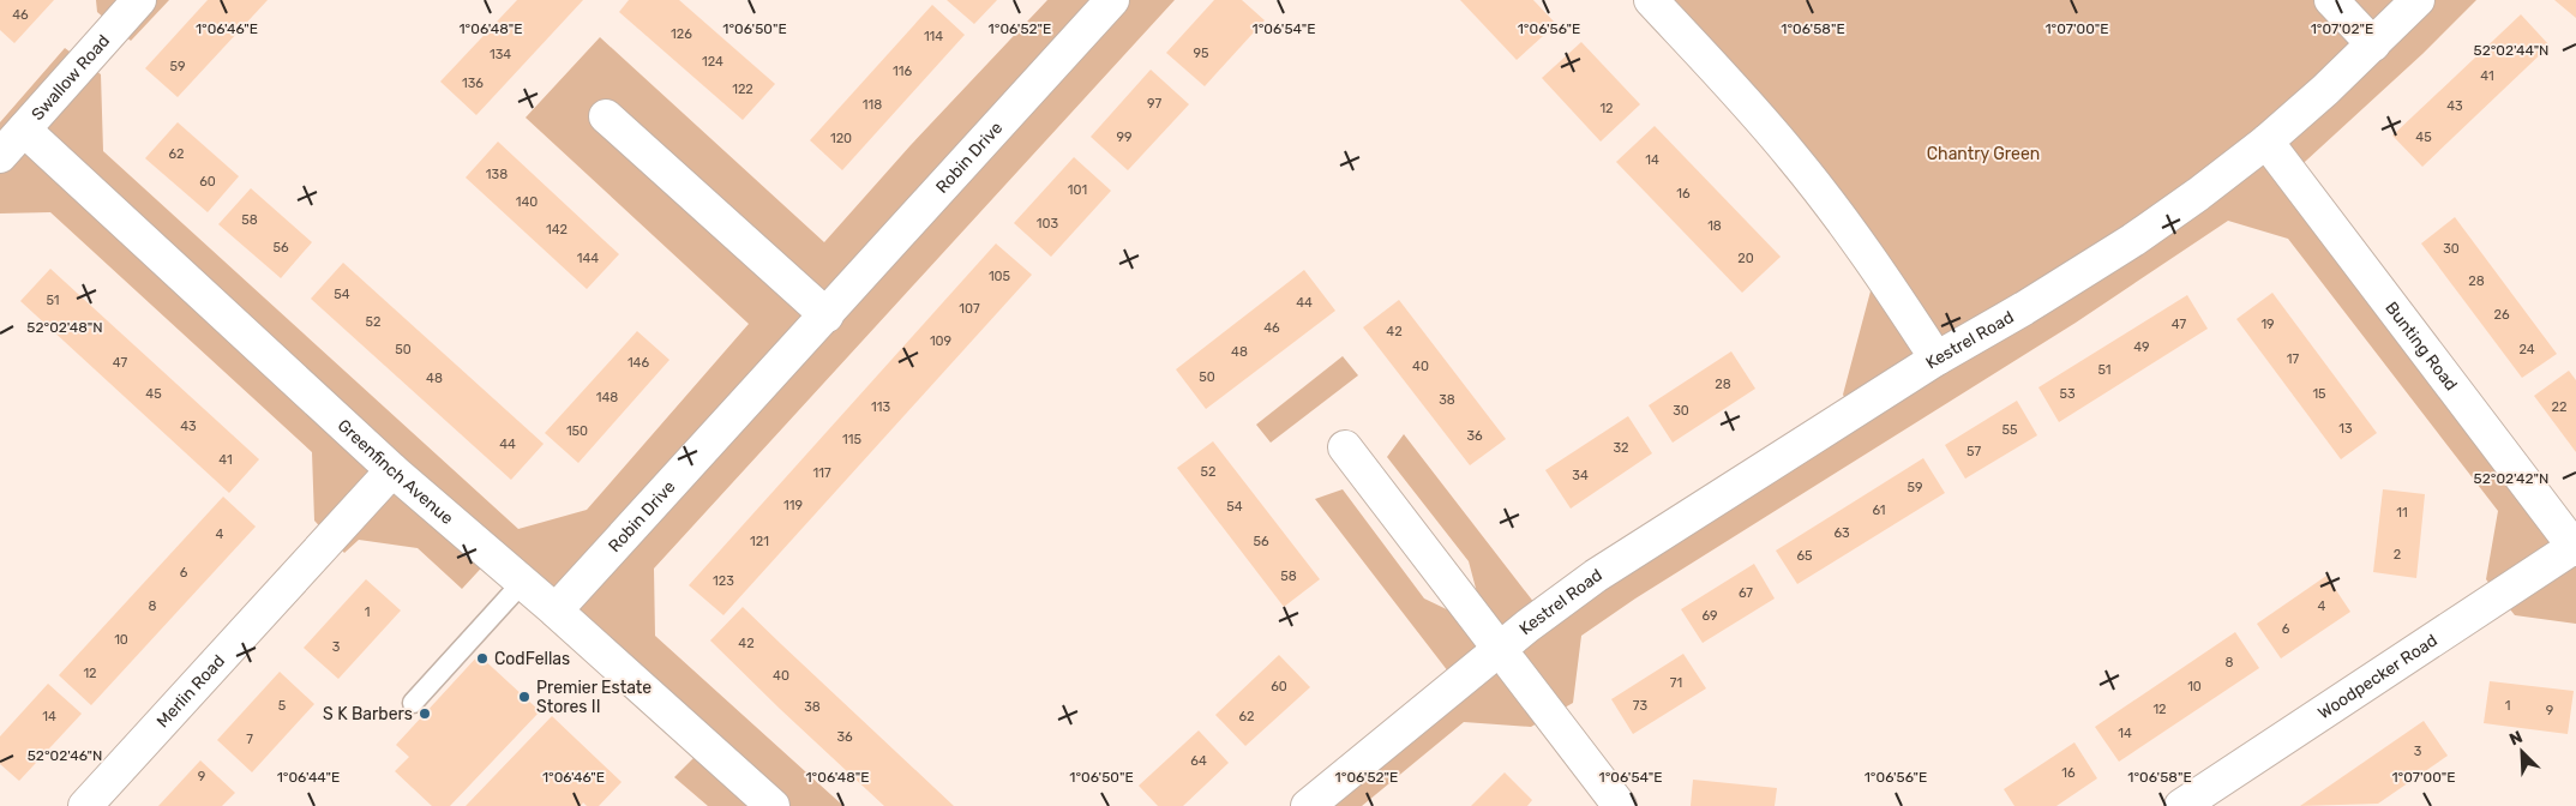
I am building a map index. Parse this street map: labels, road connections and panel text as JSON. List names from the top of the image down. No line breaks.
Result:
{"streets":{"street":["Swallow Road","Robin Drive","Kestrel Road","Bunting Road","Greenfinch Avenue","Woodpecker Road","Merlin Road"]},"crossings":[["Swallow Road","Greenfinch Avenue"],["Robin Drive","Greenfinch Avenue"],["Kestrel Road","Bunting Road"],["Bunting Road","Woodpecker Road"],["Greenfinch Avenue","Merlin Road"]],"parks":["Chantry Green"],"places":["CodFellas","Premier Estate Stores II","S K Barbers"],"house_numbers":["46","126","114","95","134","124","59","116","41","136","122","97","118","43","12","99","45","120","62","14","138","60","101","16","140","58","103","18","142","56","30","144","20","105","28","54","51","44","107","26","52","47","19","46","42","109","49","50","24","48","17","47","146","40","51","50","48","28","45","53","15","148","38","113","22","30","43","13","55","150","36","115","44","32","57","41","52","117","34","59","119","54","61","11","63","4","121","56","2","65","6","58","123","67","8","4","1","69","6","10","42","3","8","12","40","71","60","10","5","73","1","38","12","9","14","62","14","36","7","3","64","16","9"],"north":"top left","coordinates":["1°06'48\"E","1°07'02\"E","1°06'46\"E","1°06'50\"E","1°06'52\"E","1°06'54\"E","1°06'56\"E","1°06'58\"E","1°07'00\"E","52°02'44\"N","52°02'48\"N","52°02'42\"N","52°02'46\"N","1°06'44\"E"]}
